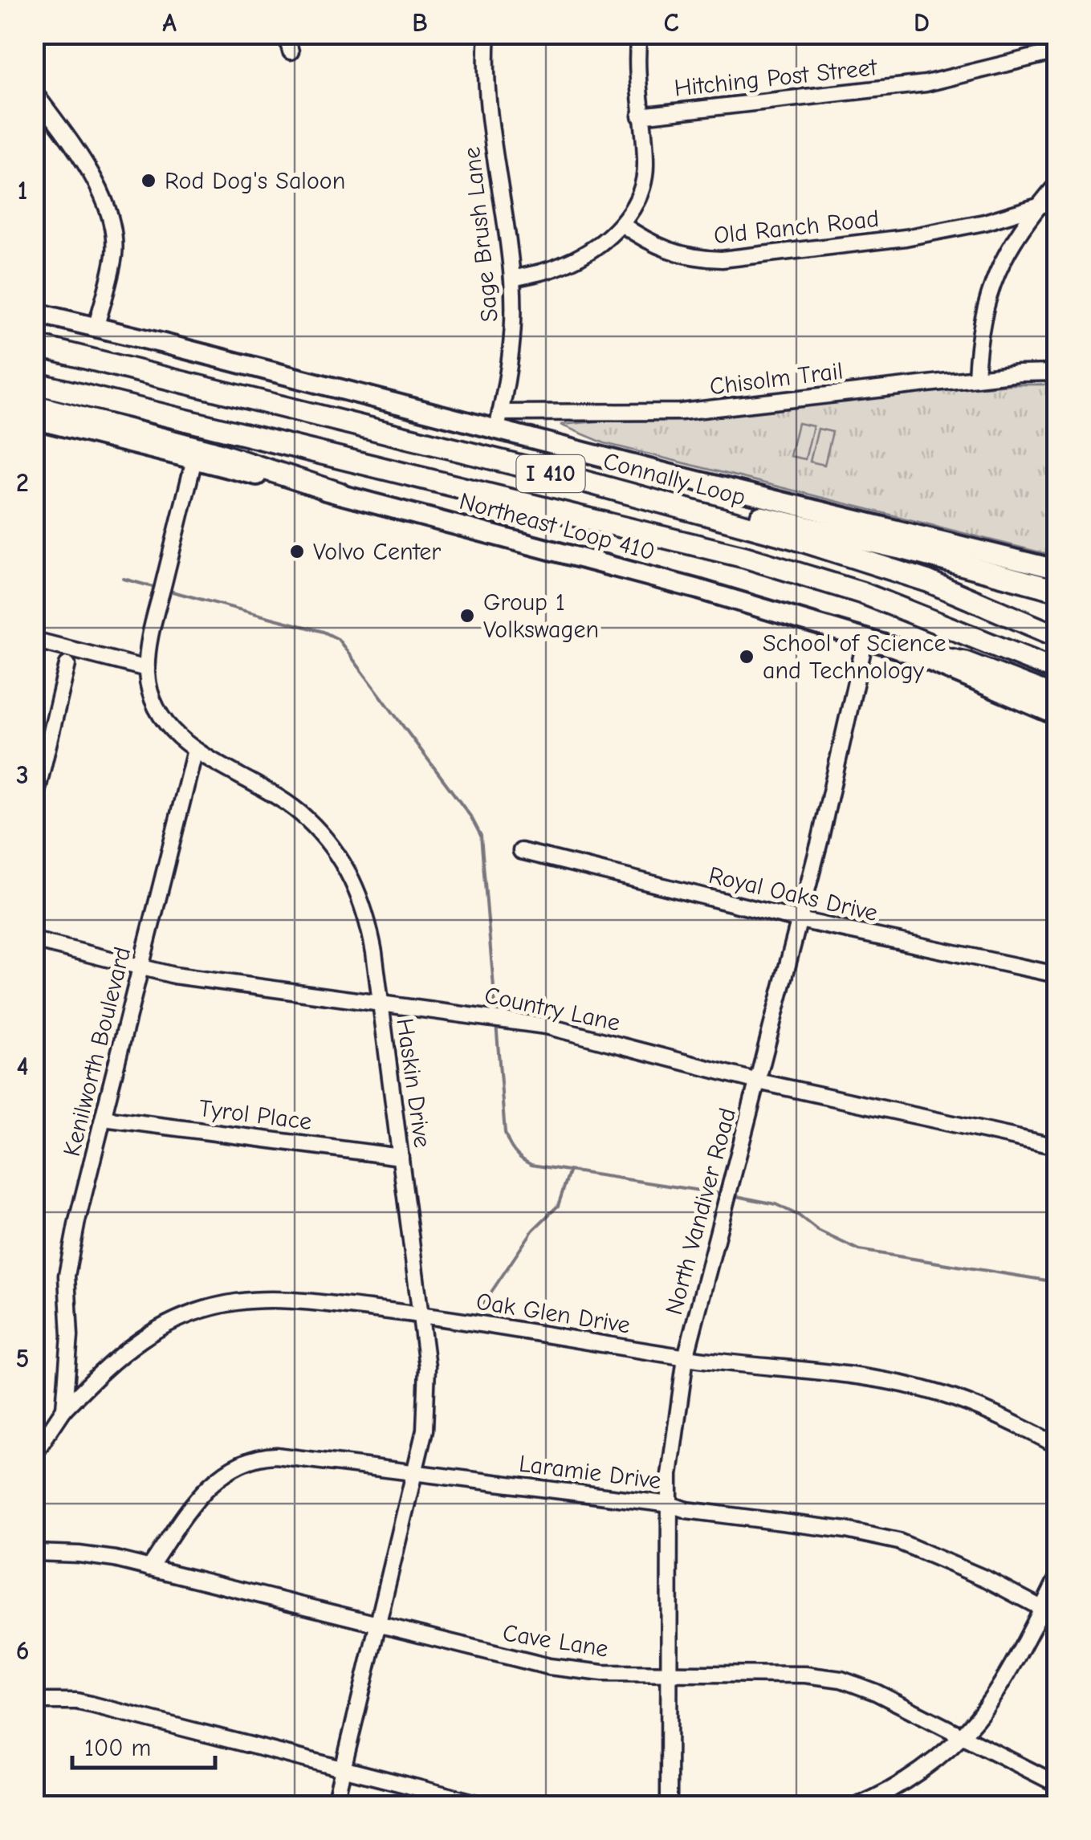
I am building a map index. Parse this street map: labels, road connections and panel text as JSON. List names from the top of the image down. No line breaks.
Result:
{"streets":{"highway":["I 410","Connally Loop"],"main road":["Northeast Loop 410"],"street":["Hitching Post Street","Old Ranch Road","Sage Brush Lane","Chisolm Trail","Royal Oaks Drive","Country Lane","Kenilworth Boulevard","Haskin Drive","Tyrol Place","North Vandiver Road","Oak Glen Drive","Laramie Drive","Cave Lane"]},"crossings":[["Sage Brush Lane","Chisolm Trail"],["Northeast Loop 410","Haskin Drive"],["Northeast Loop 410","North Vandiver Road"],["Royal Oaks Drive","North Vandiver Road"],["Country Lane","Kenilworth Boulevard"],["Country Lane","Haskin Drive"],["Country Lane","North Vandiver Road"],["Kenilworth Boulevard","Haskin Drive"],["Kenilworth Boulevard","Tyrol Place"],["Kenilworth Boulevard","Oak Glen Drive"],["Haskin Drive","Tyrol Place"],["Haskin Drive","Oak Glen Drive"],["Haskin Drive","Laramie Drive"],["Haskin Drive","Cave Lane"],["North Vandiver Road","Oak Glen Drive"],["North Vandiver Road","Laramie Drive"],["North Vandiver Road","Cave Lane"],["Laramie Drive","Cave Lane"]],"places":["Rod Dog's Saloon","Volvo Center","Group 1 Volkswagen","School of Science and Technology"],"scale_bar":"100 m","grid":{"columns":["A","B","C","D"],"rows":["1","2","3","4","5","6"]}}
